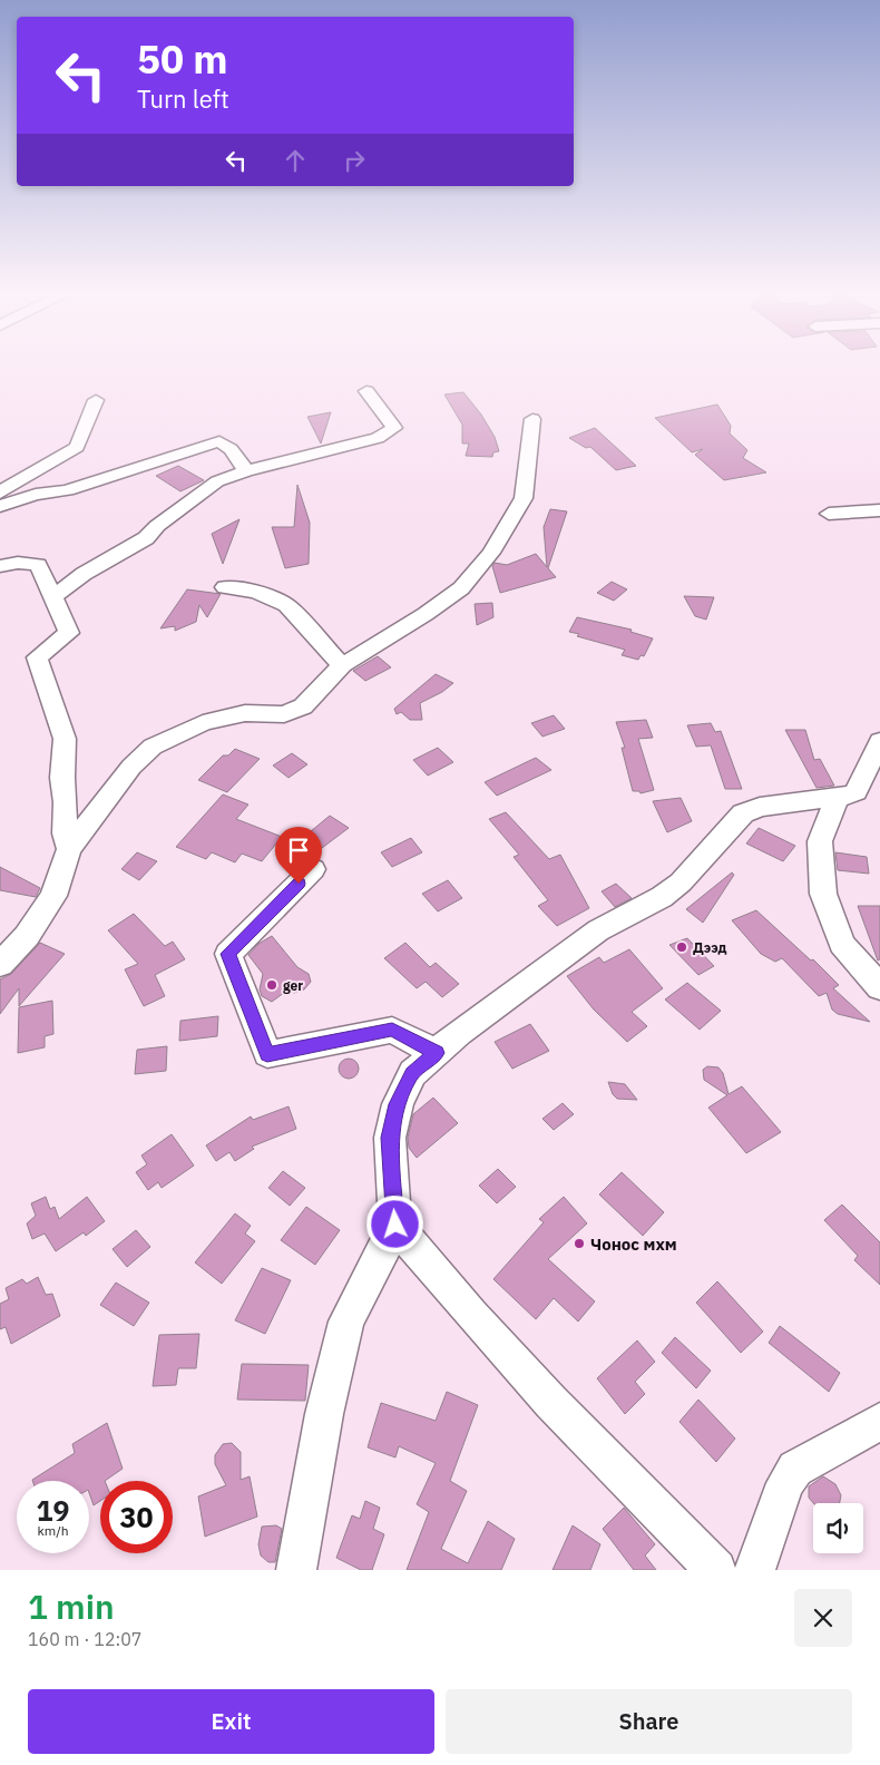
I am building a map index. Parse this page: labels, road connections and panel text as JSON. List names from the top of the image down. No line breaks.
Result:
{"places":["Дээд","ger","Чонос мхм"],"page":{"turn":["50 m","Turn left"],"speed":"19 km/h","limit":"30","heading":["1 min","160 m · 12:07"],"buttons":["Exit","Share"]}}
